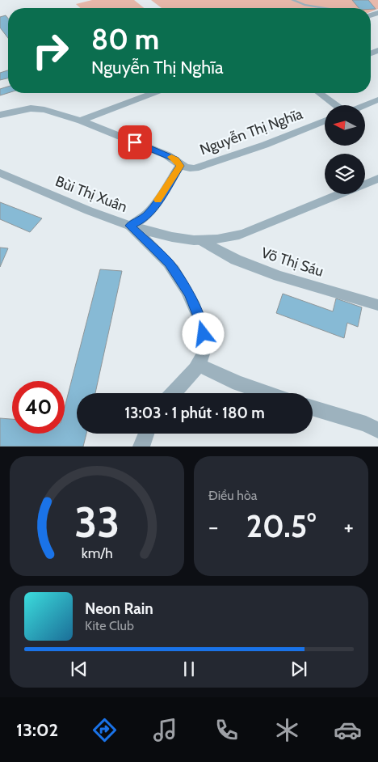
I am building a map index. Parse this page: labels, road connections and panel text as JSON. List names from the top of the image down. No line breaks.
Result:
{"streets":{"street":["Nguyễn Thị Nghĩa","Bùi Thị Xuân","Võ Thị Sáu"]},"crossings":[["Bùi Thị Xuân","Võ Thị Sáu"]],"north":"left","page":{"turn":["80 m","Nguyễn Thị Nghĩa"],"limit":"40","trip":"13:03 · 1 phút · 180 m","tile":"Điều hòa","heat":["−","20.5°","+"],"song":["Neon Rain","Kite Club"],"tabs":"13:02","gauge":["33","km/h"]}}
